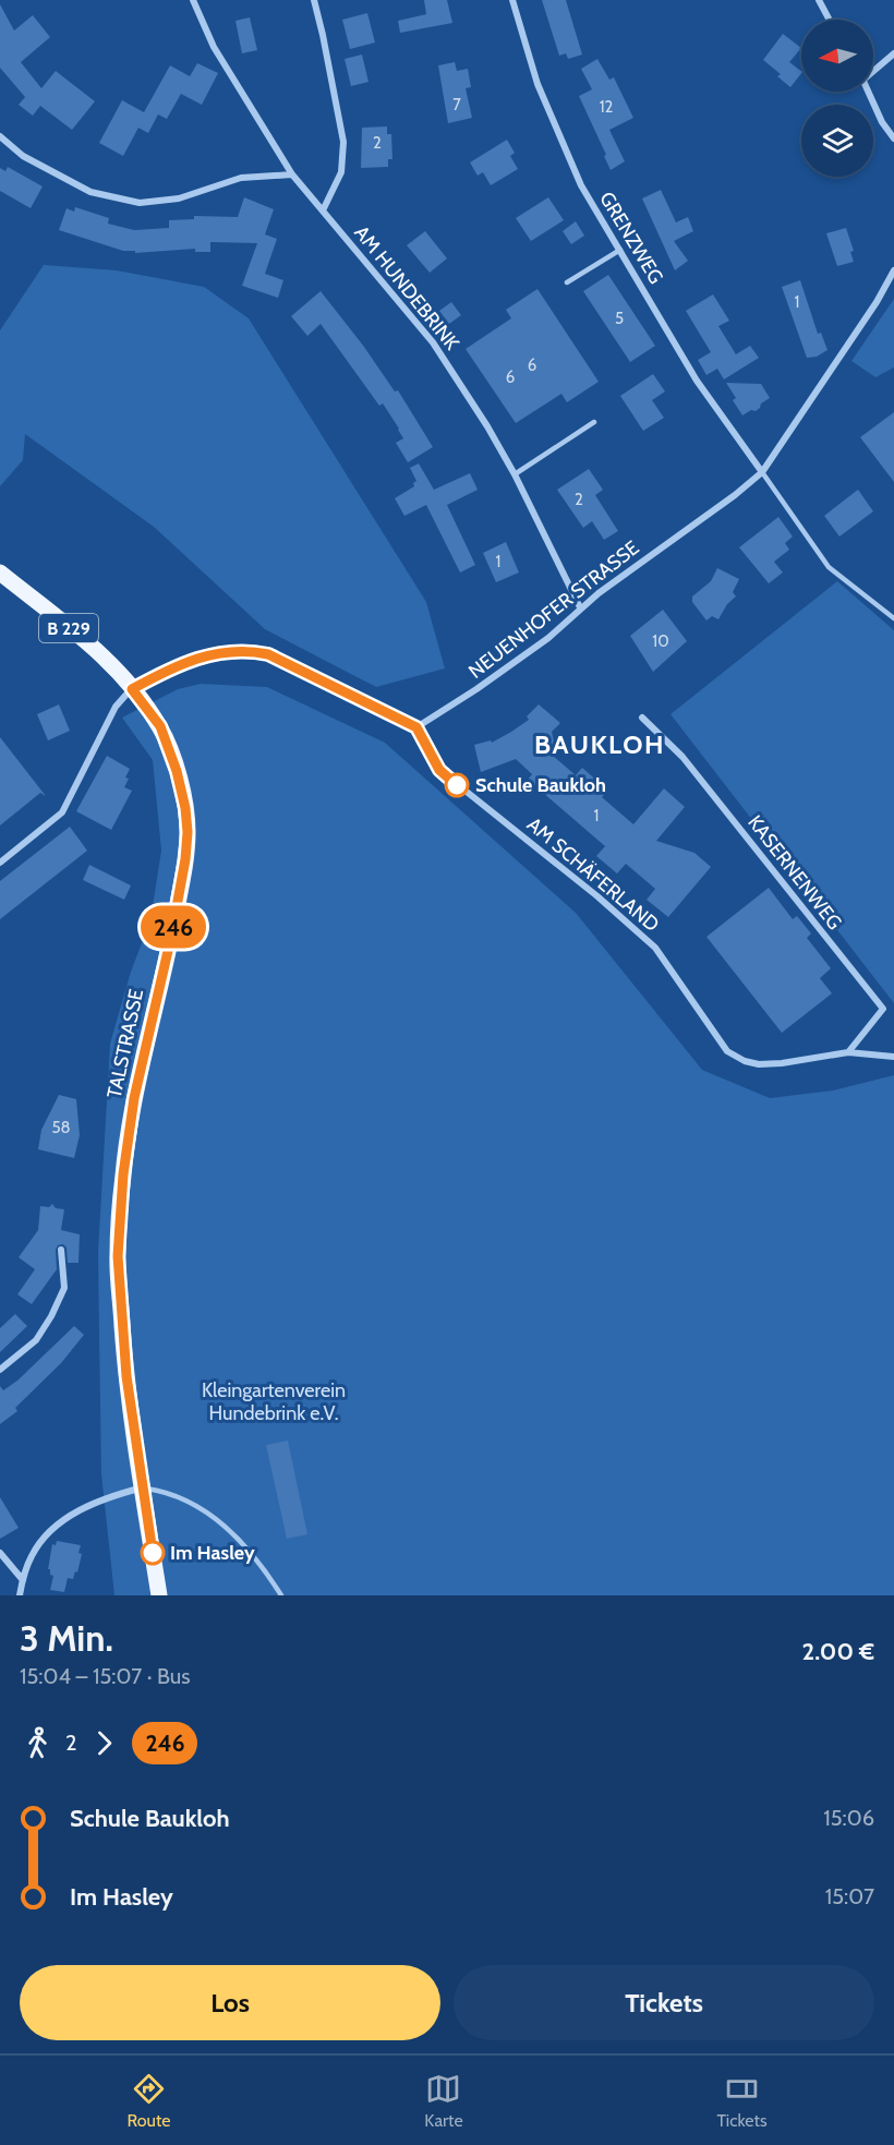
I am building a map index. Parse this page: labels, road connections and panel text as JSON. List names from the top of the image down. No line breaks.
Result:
{"streets":{"main road":["B 229","TALSTRASSE"],"street":["GRENZWEG","AM HUNDEBRINK","NEUENHOFER STRASSE","KASERNENWEG","AM SCHÄFERLAND"]},"crossings":[["GRENZWEG","NEUENHOFER STRASSE"],["AM HUNDEBRINK","NEUENHOFER STRASSE"],["NEUENHOFER STRASSE","AM SCHÄFERLAND"],["KASERNENWEG","AM SCHÄFERLAND"]],"districts":["BAUKLOH"],"parks":["Kleingartenverein Hundebrink e.V."],"places":["Schule Baukloh","Im Hasley"],"lines":["bus line 246"],"house_numbers":["7","12","2","1","5","6","6","2","1","10","1","58"],"north":"left","page":{"on_map":"246","heading":["3 Min.","15:04 – 15:07 · Bus","2.00 €"],"legs":["2","246"],"list":[{"name":"Schule Baukloh","value":"15:06"},{"name":"Im Hasley","value":"15:07"}],"buttons":["Los","Tickets"],"tabs":["Route","Karte","Tickets"]}}
